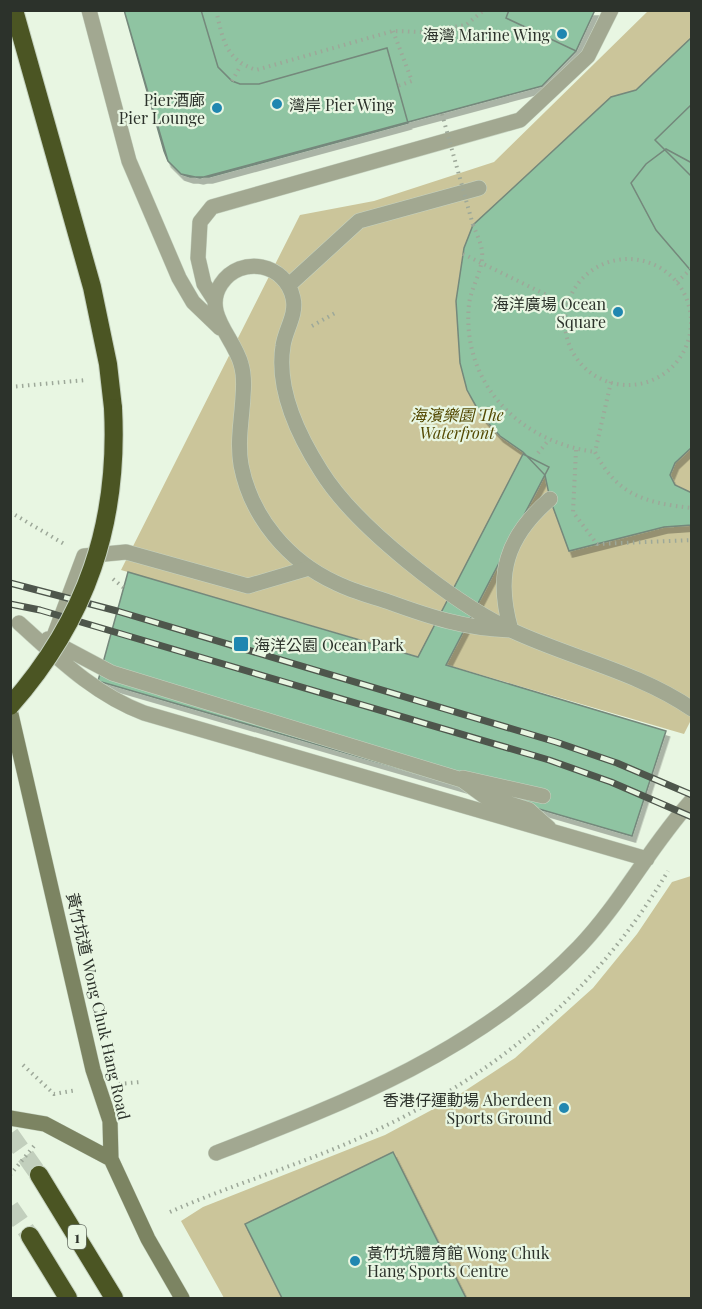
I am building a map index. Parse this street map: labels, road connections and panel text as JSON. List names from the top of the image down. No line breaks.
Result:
{"streets":{"highway":["1"],"main road":["黃竹坑道 Wong Chuk Hang Road"]},"parks":["海濱樂園 The Waterfront"],"places":{"other":["海灣 Marine Wing","灣岸 Pier Wing","Pier酒廊 Pier Lounge","海洋廣場 Ocean Square","香港仔運動場 Aberdeen Sports Ground","黃竹坑體育館 Wong Chuk Hang Sports Centre"],"transit":["海洋公園 Ocean Park"]}}
